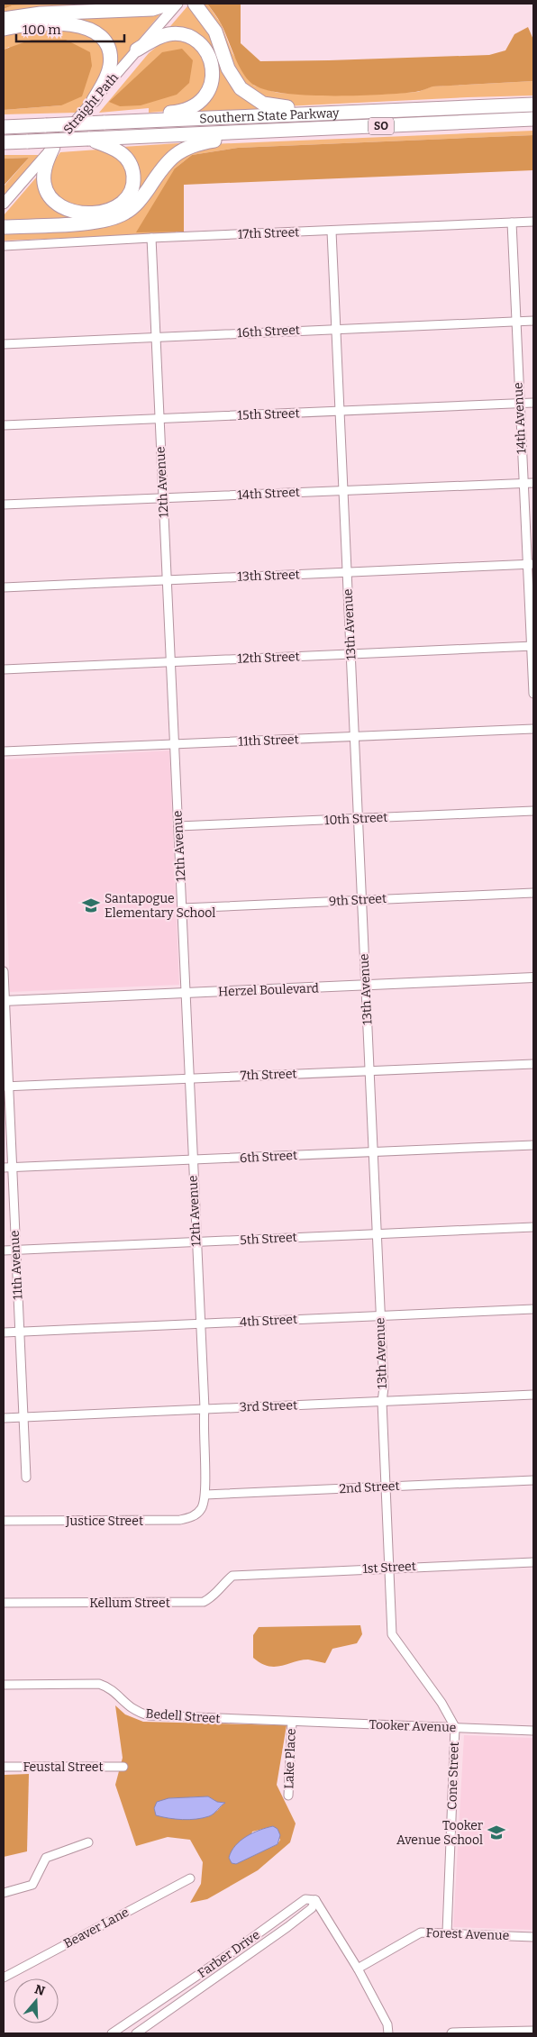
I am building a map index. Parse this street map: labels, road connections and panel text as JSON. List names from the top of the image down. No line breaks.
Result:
{"streets":{"highway":["Southern State Parkway","SO"],"main road":["Straight Path"],"street":["17th Street","16th Street","15th Street","14th Avenue","12th Avenue","14th Street","13th Street","13th Avenue","12th Street","11th Street","10th Street","9th Street","Herzel Boulevard","7th Street","6th Street","5th Street","11th Avenue","4th Street","3rd Street","2nd Street","Justice Street","1st Street","Kellum Street","Bedell Street","Tooker Avenue","Lake Place","Feustal Street","Cone Street","Beaver Lane","Forest Avenue","Farber Drive"]},"crossings":[["17th Street","14th Avenue"],["17th Street","12th Avenue"],["17th Street","13th Avenue"],["16th Street","14th Avenue"],["16th Street","12th Avenue"],["16th Street","13th Avenue"],["15th Street","14th Avenue"],["15th Street","12th Avenue"],["15th Street","13th Avenue"],["14th Avenue","14th Street"],["14th Avenue","13th Street"],["14th Avenue","12th Street"],["12th Avenue","14th Street"],["12th Avenue","13th Street"],["12th Avenue","12th Street"],["12th Avenue","11th Street"],["12th Avenue","10th Street"],["12th Avenue","9th Street"],["12th Avenue","Herzel Boulevard"],["12th Avenue","7th Street"],["12th Avenue","6th Street"],["12th Avenue","5th Street"],["12th Avenue","4th Street"],["12th Avenue","3rd Street"],["12th Avenue","2nd Street"],["12th Avenue","Justice Street"],["14th Street","13th Avenue"],["13th Street","13th Avenue"],["13th Avenue","12th Street"],["13th Avenue","11th Street"],["13th Avenue","10th Street"],["13th Avenue","9th Street"],["13th Avenue","Herzel Boulevard"],["13th Avenue","7th Street"],["13th Avenue","6th Street"],["13th Avenue","5th Street"],["13th Avenue","4th Street"],["13th Avenue","3rd Street"],["13th Avenue","2nd Street"],["13th Avenue","1st Street"],["13th Avenue","Tooker Avenue"],["13th Avenue","Cone Street"],["Herzel Boulevard","11th Avenue"],["7th Street","11th Avenue"],["6th Street","11th Avenue"],["5th Street","11th Avenue"],["11th Avenue","4th Street"],["11th Avenue","3rd Street"],["1st Street","Kellum Street"],["Bedell Street","Tooker Avenue"],["Bedell Street","Lake Place"],["Tooker Avenue","Lake Place"],["Tooker Avenue","Cone Street"],["Cone Street","Forest Avenue"]],"places":{"school or university":["Santapogue Elementary School","Tooker Avenue School"]},"scale_bar":"100 m","north":"top"}
